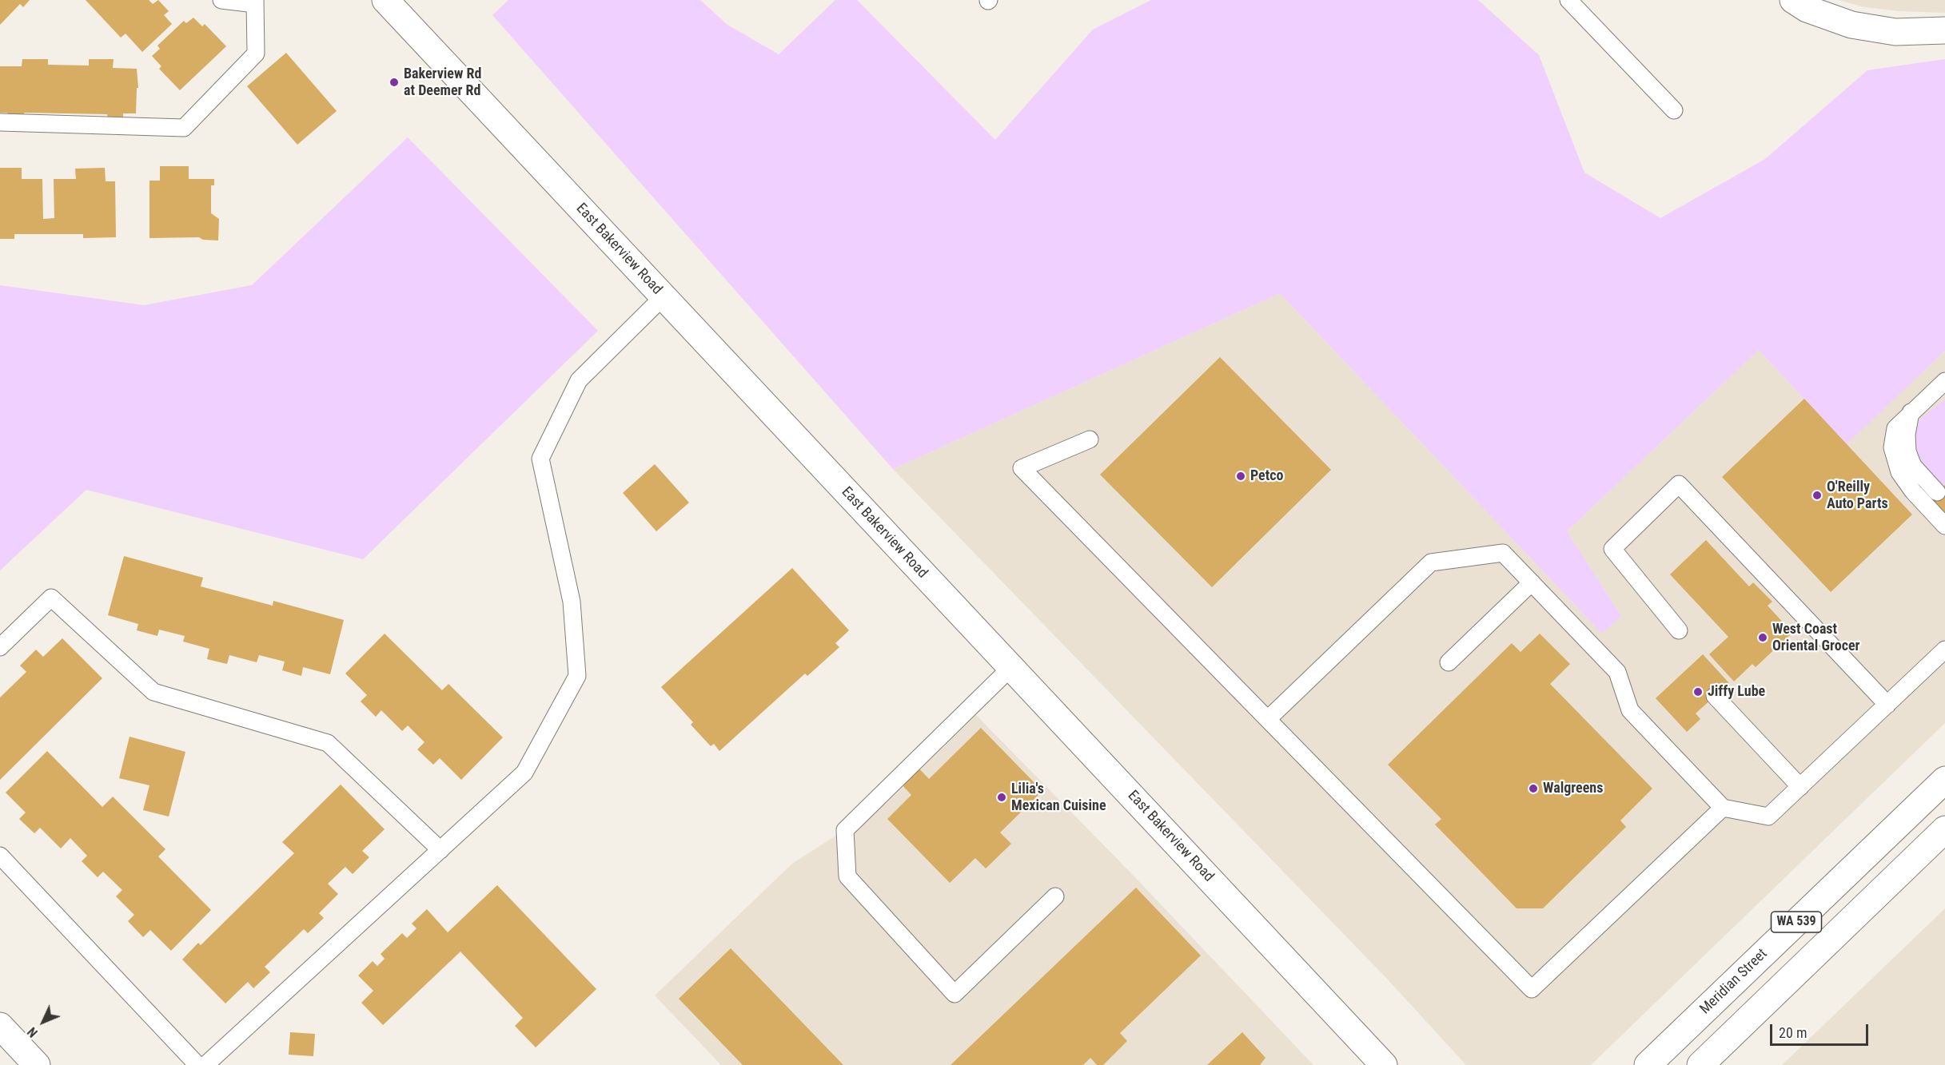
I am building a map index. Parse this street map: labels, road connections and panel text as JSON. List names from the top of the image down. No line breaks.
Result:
{"streets":{"main road":["East Bakerview Road","WA 539","Meridian Street"]},"places":["Bakerview Rd at Deemer Rd","Petco","O'Reilly Auto Parts","West Coast Oriental Grocer","Jiffy Lube","Walgreens","Lilia's Mexican Cuisine"],"scale_bar":"20 m","north":"bottom left"}
